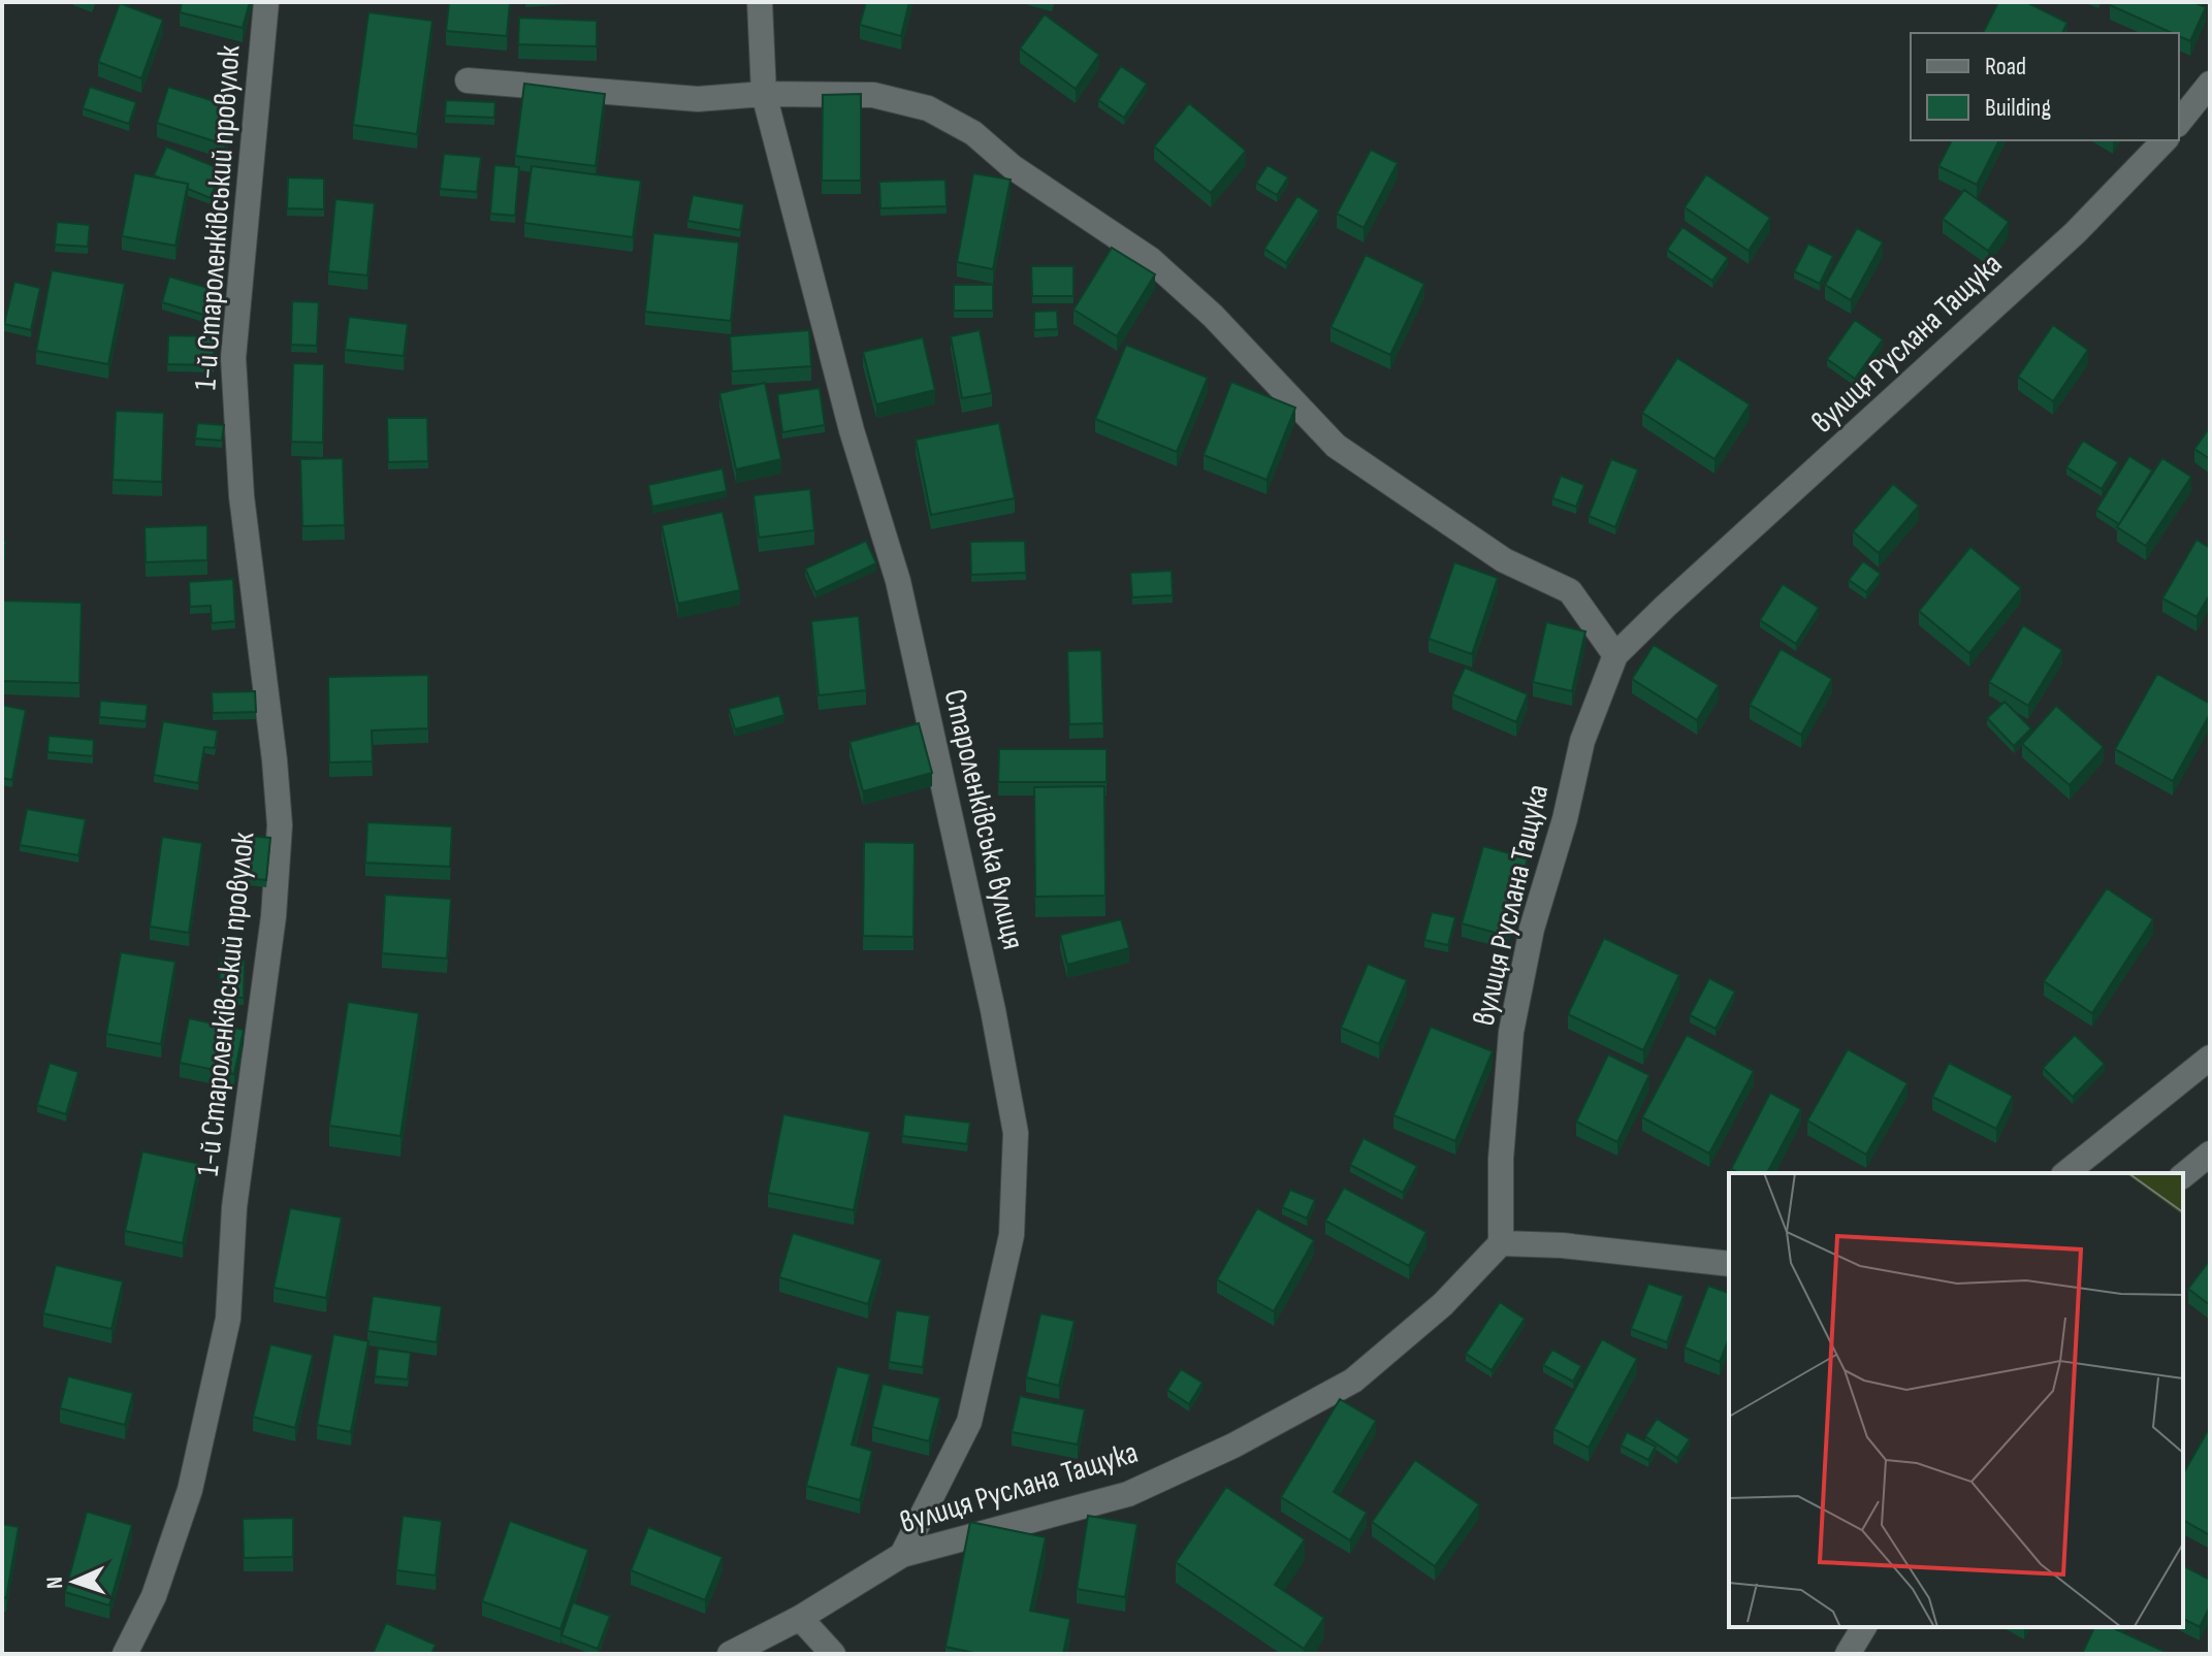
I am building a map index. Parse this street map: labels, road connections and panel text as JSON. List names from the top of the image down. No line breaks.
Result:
{"streets":{"street":["1-й Староленківський провулок","вулиця Руслана Тащука","Староленківська вулиця"]},"crossings":[["вулиця Руслана Тащука","Староленківська вулиця"]],"legend":["Road","Building"],"north":"left"}
